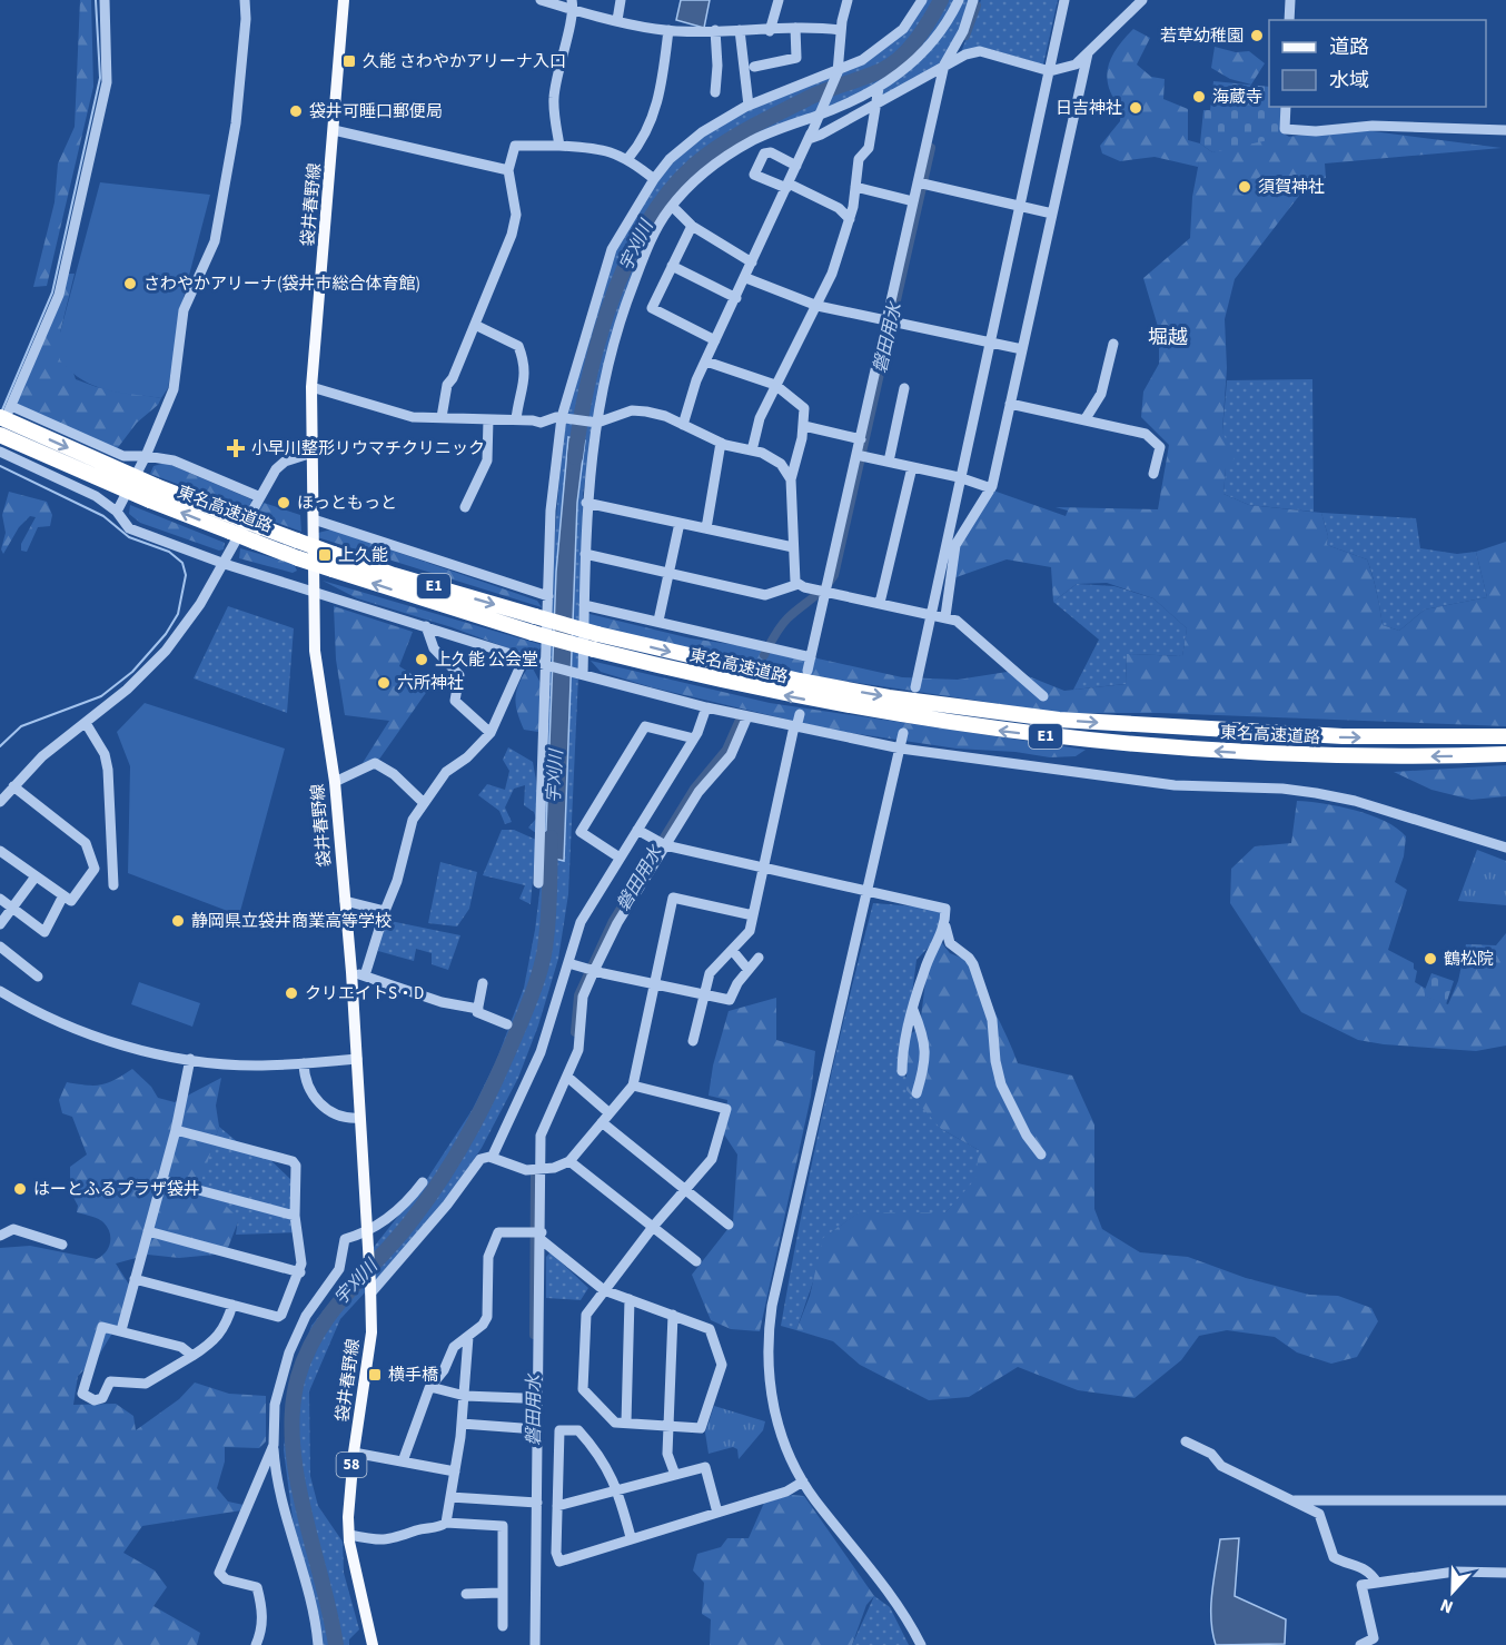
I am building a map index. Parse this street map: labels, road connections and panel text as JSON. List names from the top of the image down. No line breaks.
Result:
{"streets":{"highway":["東名高速道路","E1"],"main road":["袋井春野線","58"]},"districts":["堀越"],"water":["宇刈川","磐田用水"],"places":{"other":["若草幼稚園","海蔵寺","日吉神社","袋井可睡口郵便局","須賀神社","さわやかアリーナ(袋井市総合体育館)","ほっともっと","上久能 公会堂","六所神社","静岡県立袋井商業高等学校","鶴松院","クリエイトS・D","はーとふるプラザ袋井"],"transit":["久能 さわやかアリーナ入口","上久能","横手橋"],"health":["小早川整形リウマチクリニック"]},"legend":["道路","水域"],"north":"bottom"}
